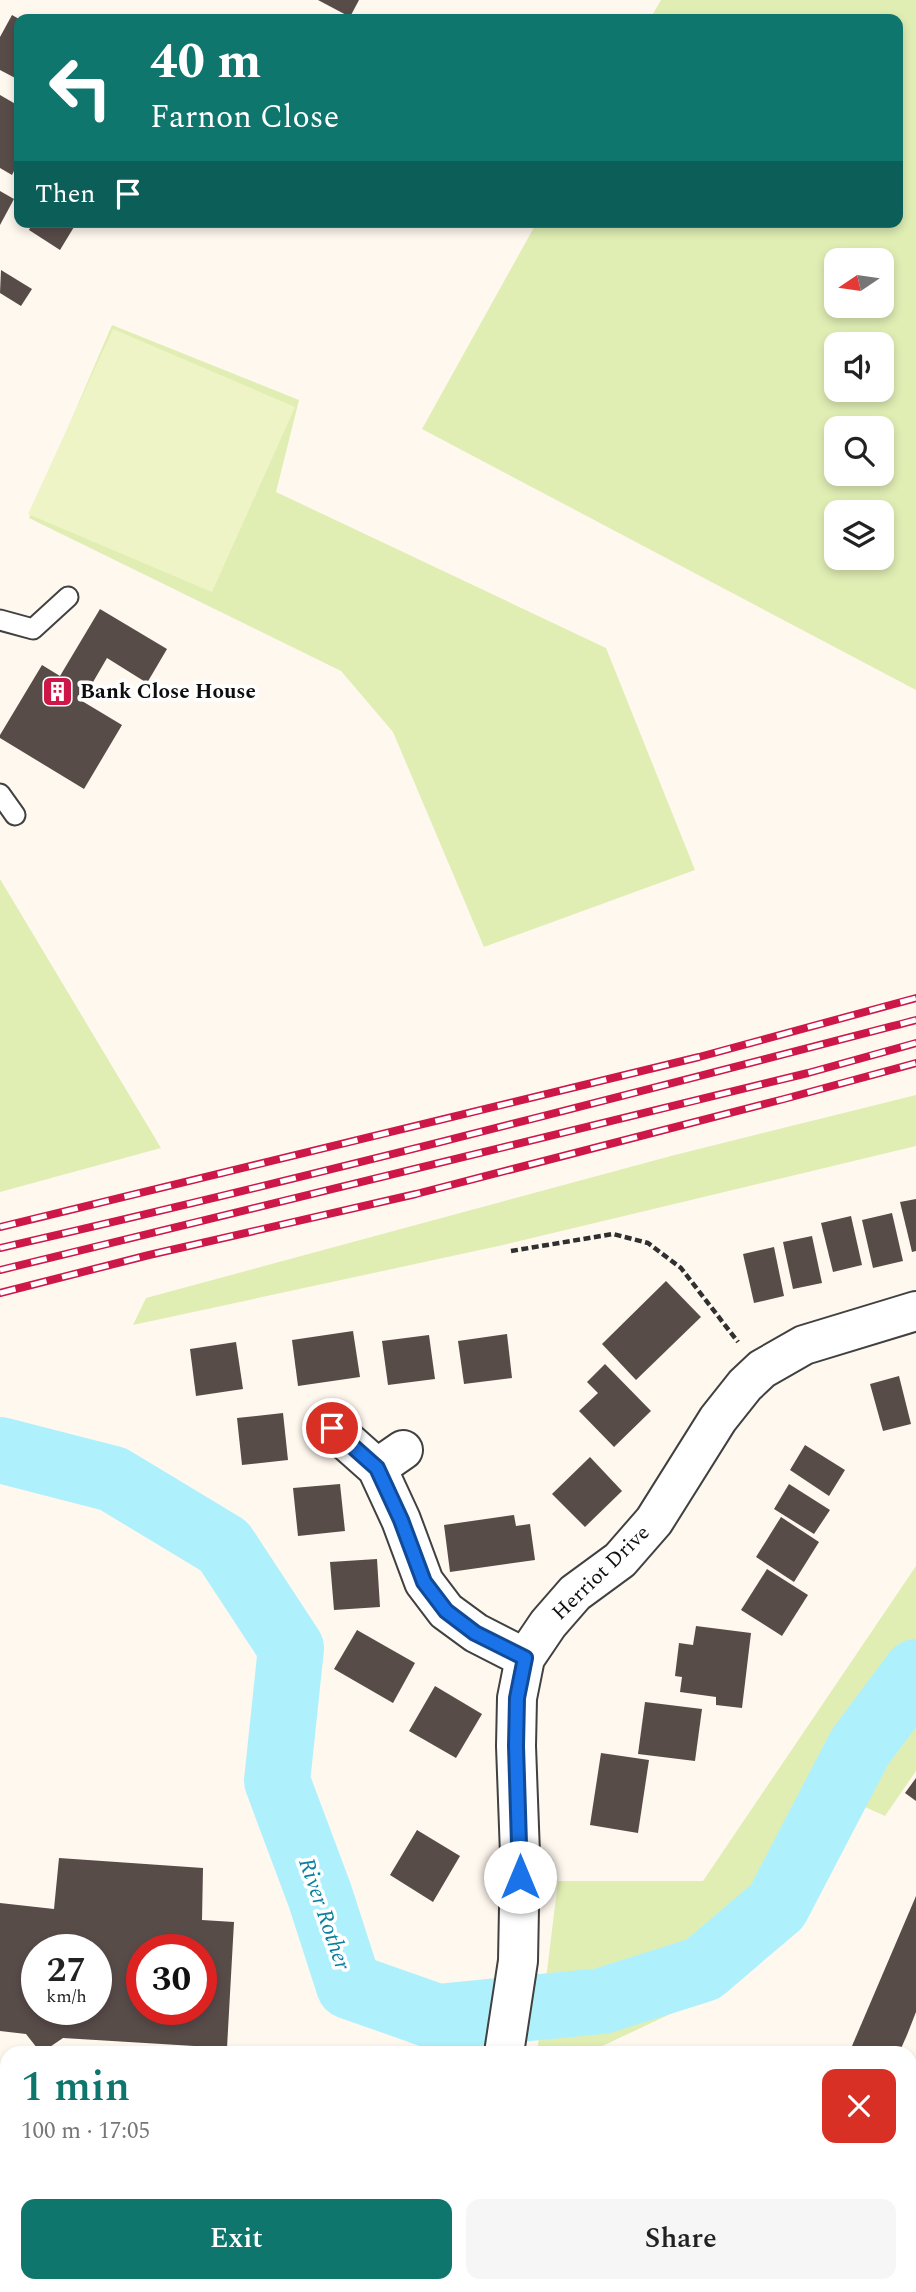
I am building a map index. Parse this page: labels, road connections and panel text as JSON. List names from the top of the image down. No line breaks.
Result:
{"streets":{"street":["Herriot Drive"]},"water":["River Rother"],"places":{"building":["Bank Close House"]},"north":"left","page":{"turn":["40 m","Farnon Close"],"then":"Then","speed":"27 km/h","limit":"30","heading":["1 min","100 m · 17:05"],"buttons":["Exit","Share"]}}
